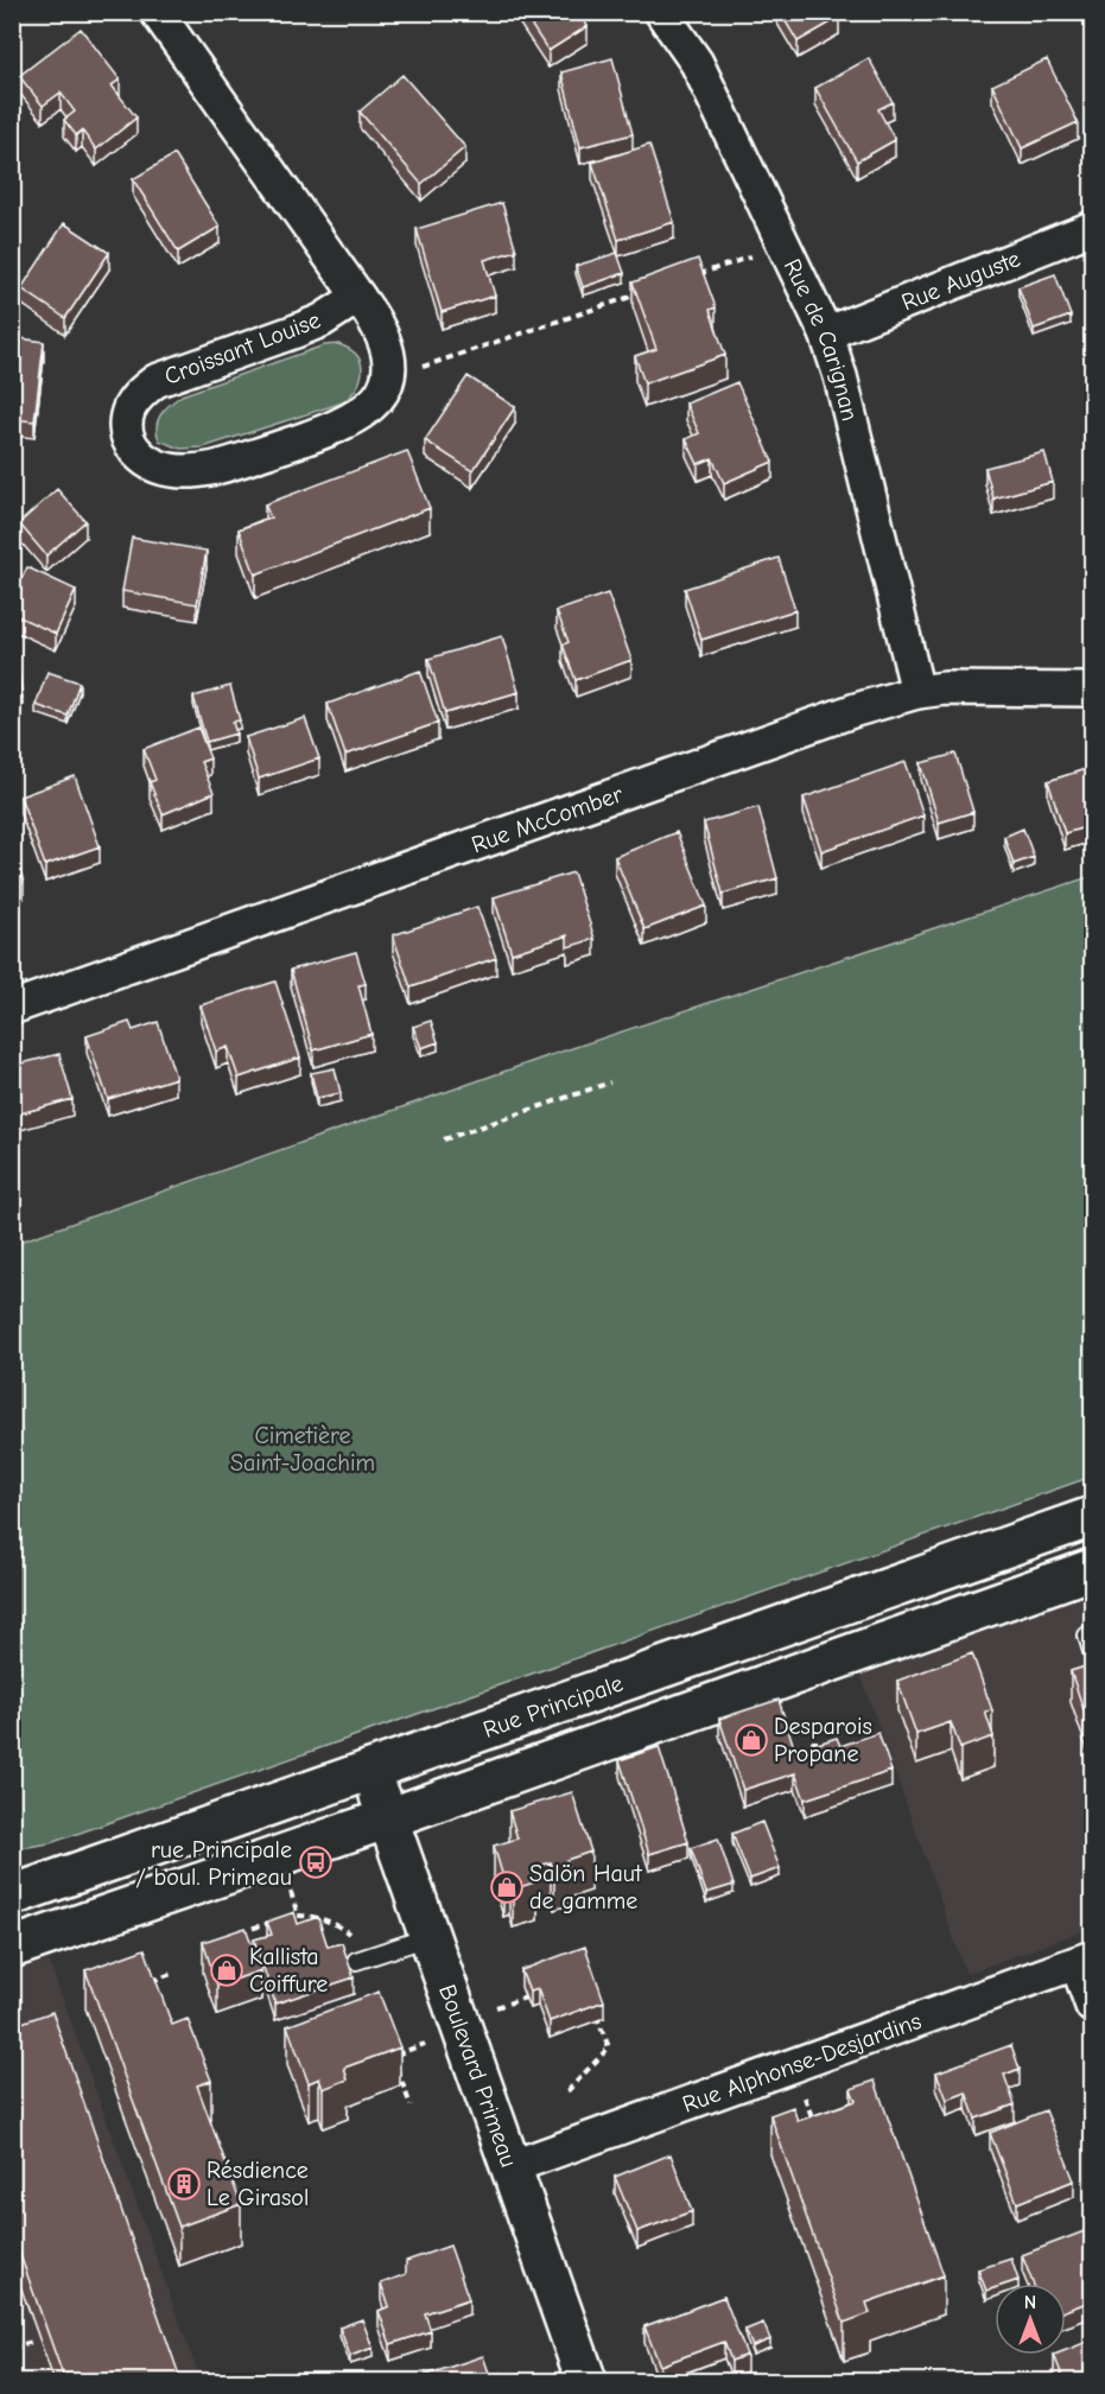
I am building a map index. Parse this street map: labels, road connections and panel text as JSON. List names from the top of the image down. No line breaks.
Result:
{"streets":{"street":["Rue Auguste","Rue de Carignan","Croissant Louise","Rue McComber","Rue Principale","Rue Alphonse-Desjardins","Boulevard Primeau"]},"crossings":[["Rue Auguste","Rue de Carignan"],["Rue de Carignan","Rue McComber"],["Rue Principale","Boulevard Primeau"],["Rue Alphonse-Desjardins","Boulevard Primeau"]],"parks":["Cimetière Saint-Joachim"],"places":{"shop":["Desparois Propane","Salön Haut de gamme","Kallista Coiffure"],"bus stop":["rue Principale / boul. Primeau"],"building":["Résdience Le Girasol"]},"north":"top"}
